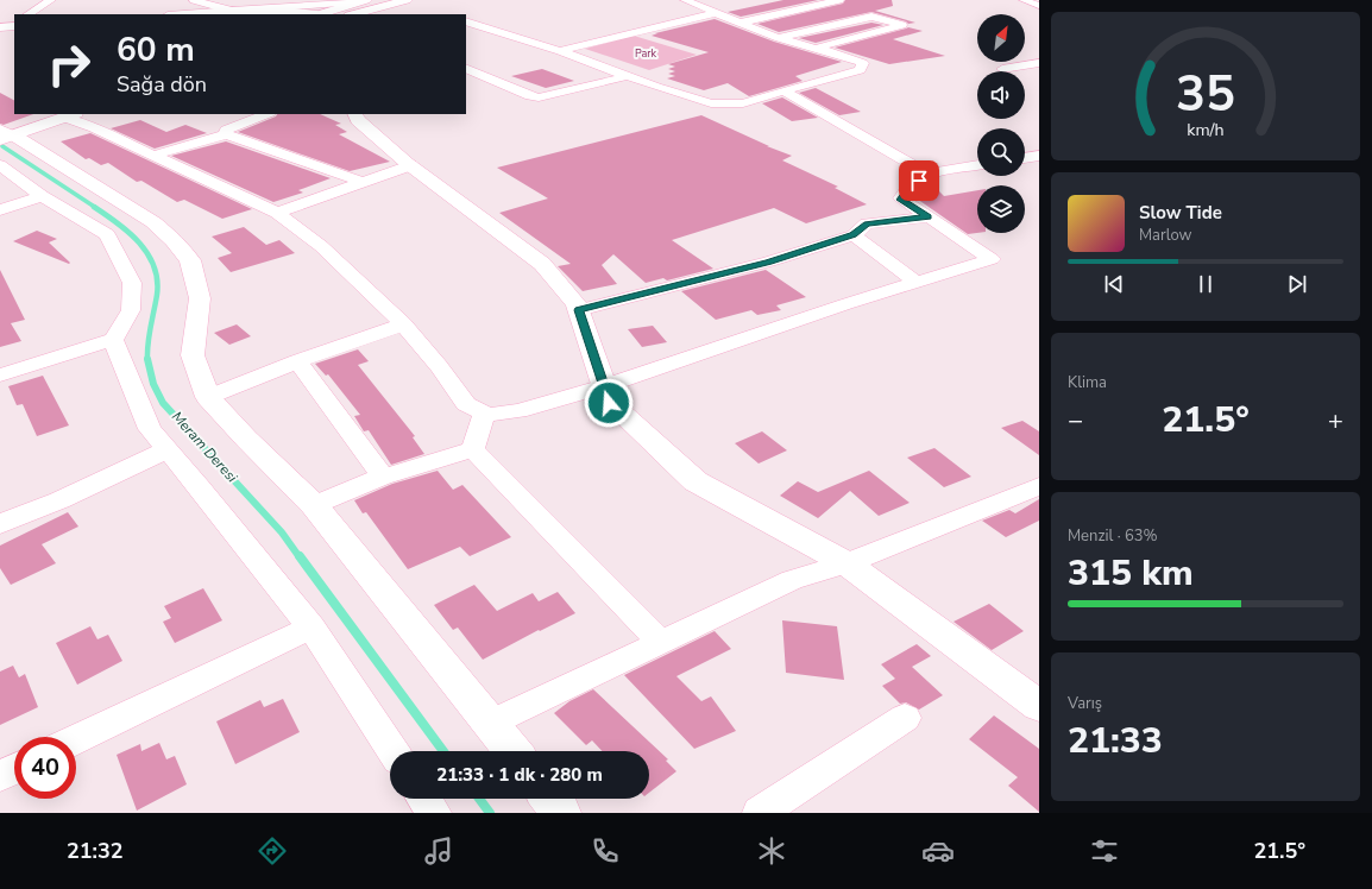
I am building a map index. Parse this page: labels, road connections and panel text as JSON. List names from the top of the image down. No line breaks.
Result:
{"water":["Meram Deresi"],"parks":["Park"],"north":"top right","page":{"turn":["60 m","Sağa dön"],"song":["Slow Tide","Marlow"],"tile":["Klima",["Menzil · 63%","315 km"],["Varış","21:33"]],"heat":["−","21.5°","+"],"limit":"40","trip":"21:33 · 1 dk · 280 m","tabs":["21:32","21.5°"],"gauge":["35","km/h"]}}
